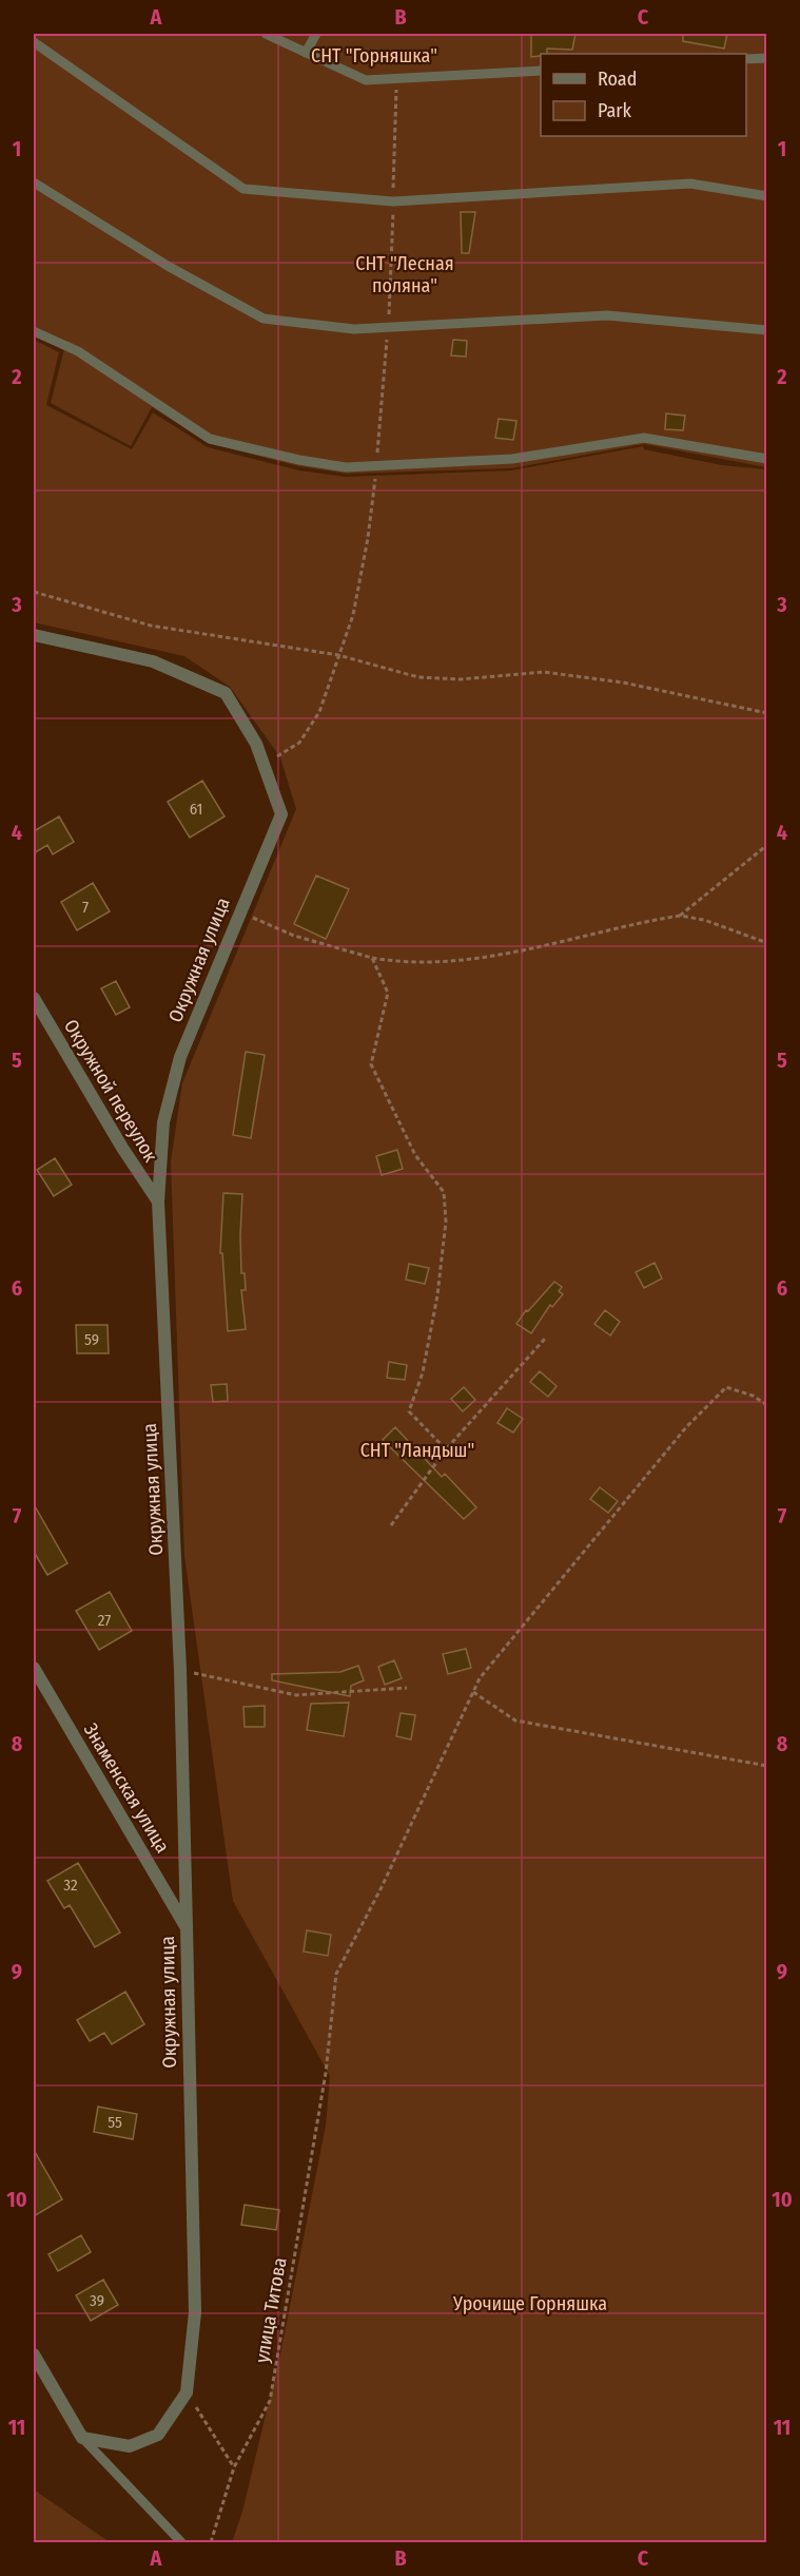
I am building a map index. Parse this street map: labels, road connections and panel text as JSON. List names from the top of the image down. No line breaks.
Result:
{"streets":{"street":["Окружная улица","Окружной переулок","Знаменская улица"],"path":["улица Титова"]},"crossings":[["Окружная улица","Окружной переулок"],["Окружная улица","Знаменская улица"]],"parks":["СНТ \"Горняшка\"","СНТ \"Лесная поляна\"","СНТ \"Ландыш\"","Урочище Горняшка"],"house_numbers":["61","7","59","27","32","55","39"],"legend":["Road","Park"],"grid":{"columns":["A","B","C"],"rows":["1","2","3","4","5","6","7","8","9","10","11"]}}
